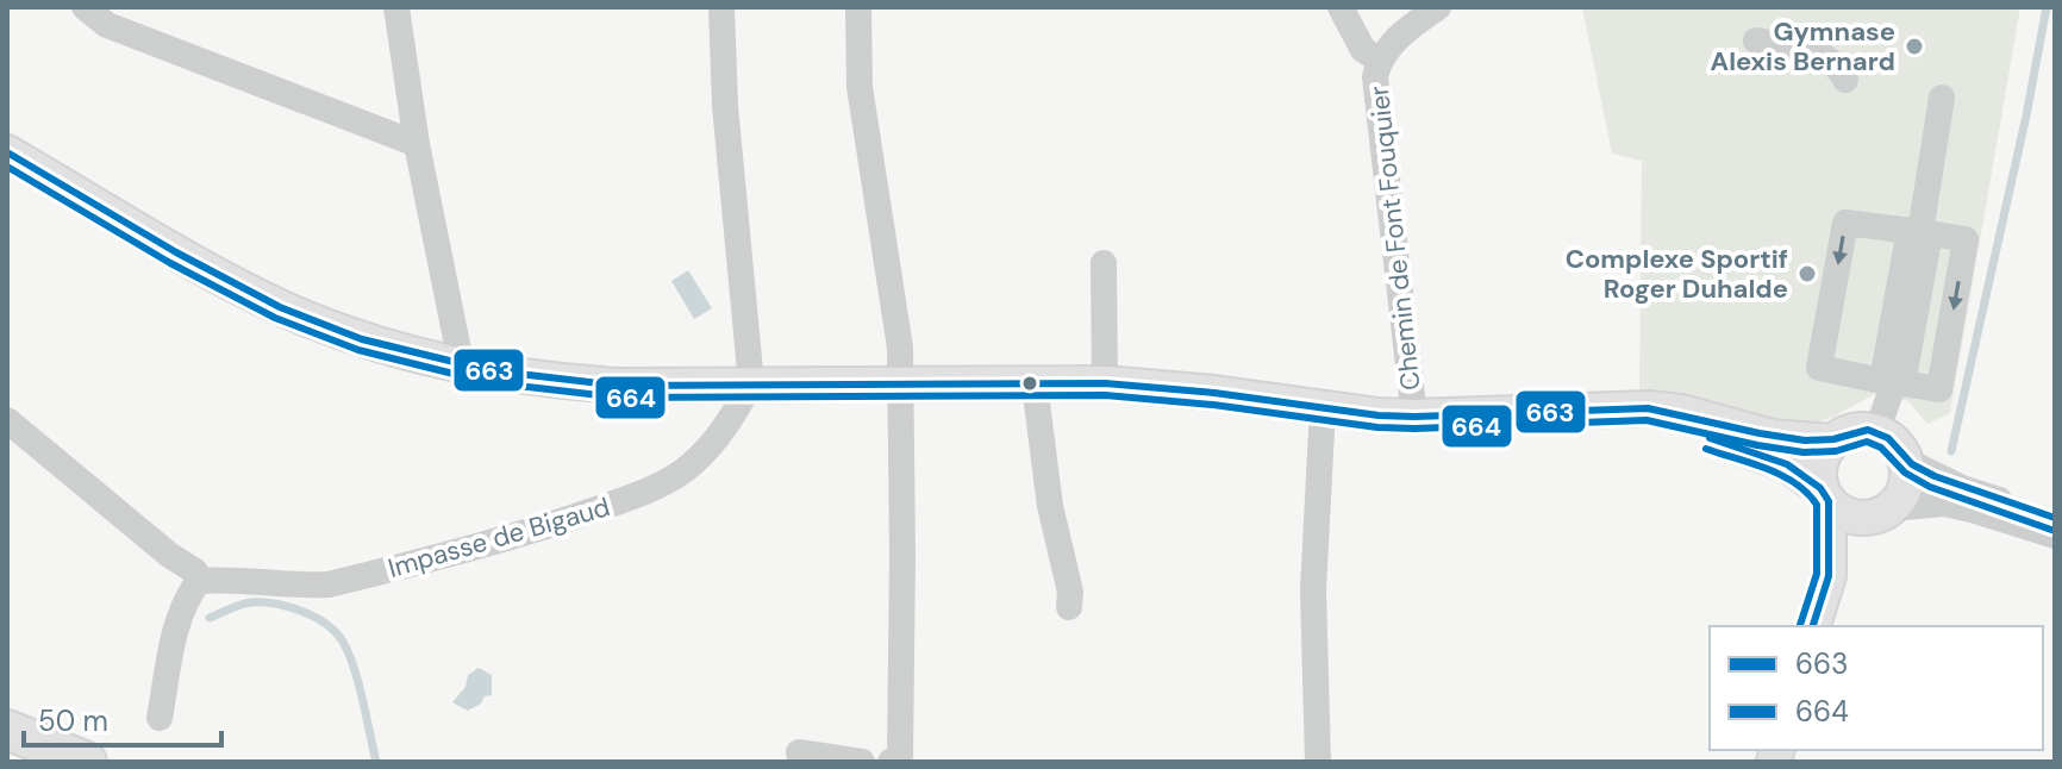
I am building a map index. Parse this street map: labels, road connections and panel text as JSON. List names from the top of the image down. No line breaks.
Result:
{"streets":{"street":["Chemin de Font Fouquier","Impasse de Bigaud"]},"places":["Gymnase Alexis Bernard","Complexe Sportif Roger Duhalde"],"lines":["transit line 663","transit line 664"],"legend":["663","664"],"scale_bar":"50 m"}
